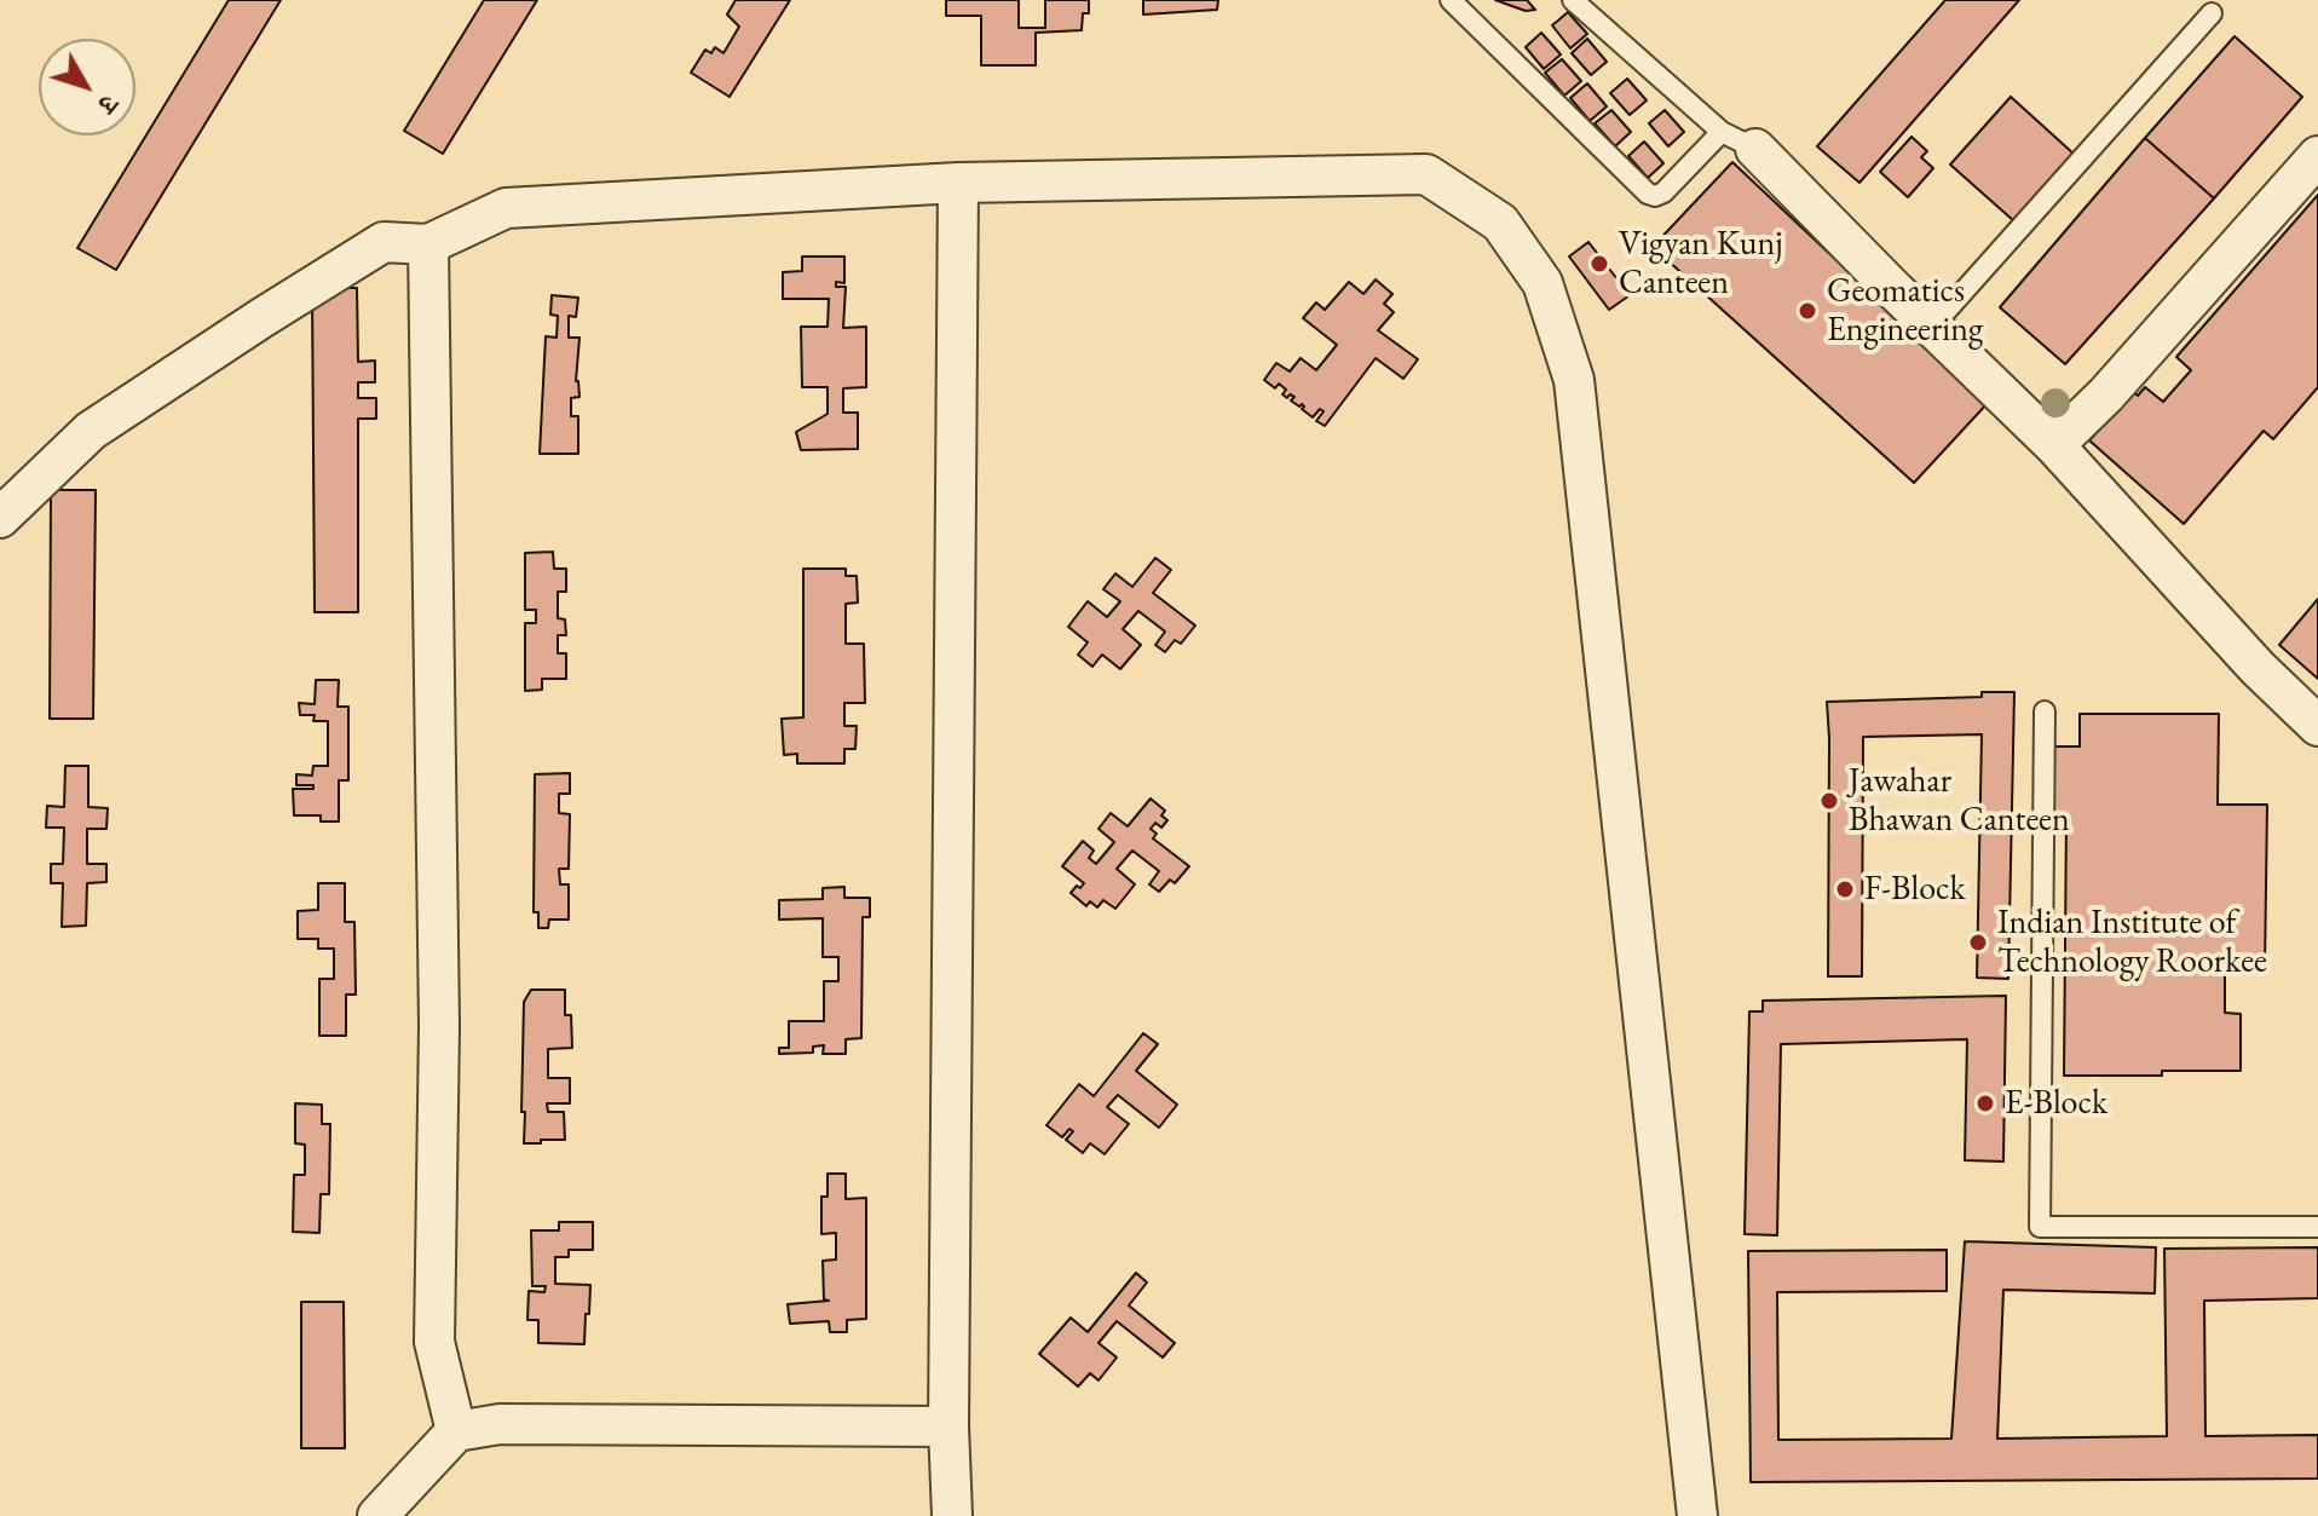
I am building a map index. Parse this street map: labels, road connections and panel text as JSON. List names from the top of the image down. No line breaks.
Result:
{"places":["Vigyan Kunj Canteen","Geomatics Engineering","Jawahar Bhawan Canteen","F-Block","Indian Institute of Technology Roorkee","E-Block"],"north":"bottom right"}
